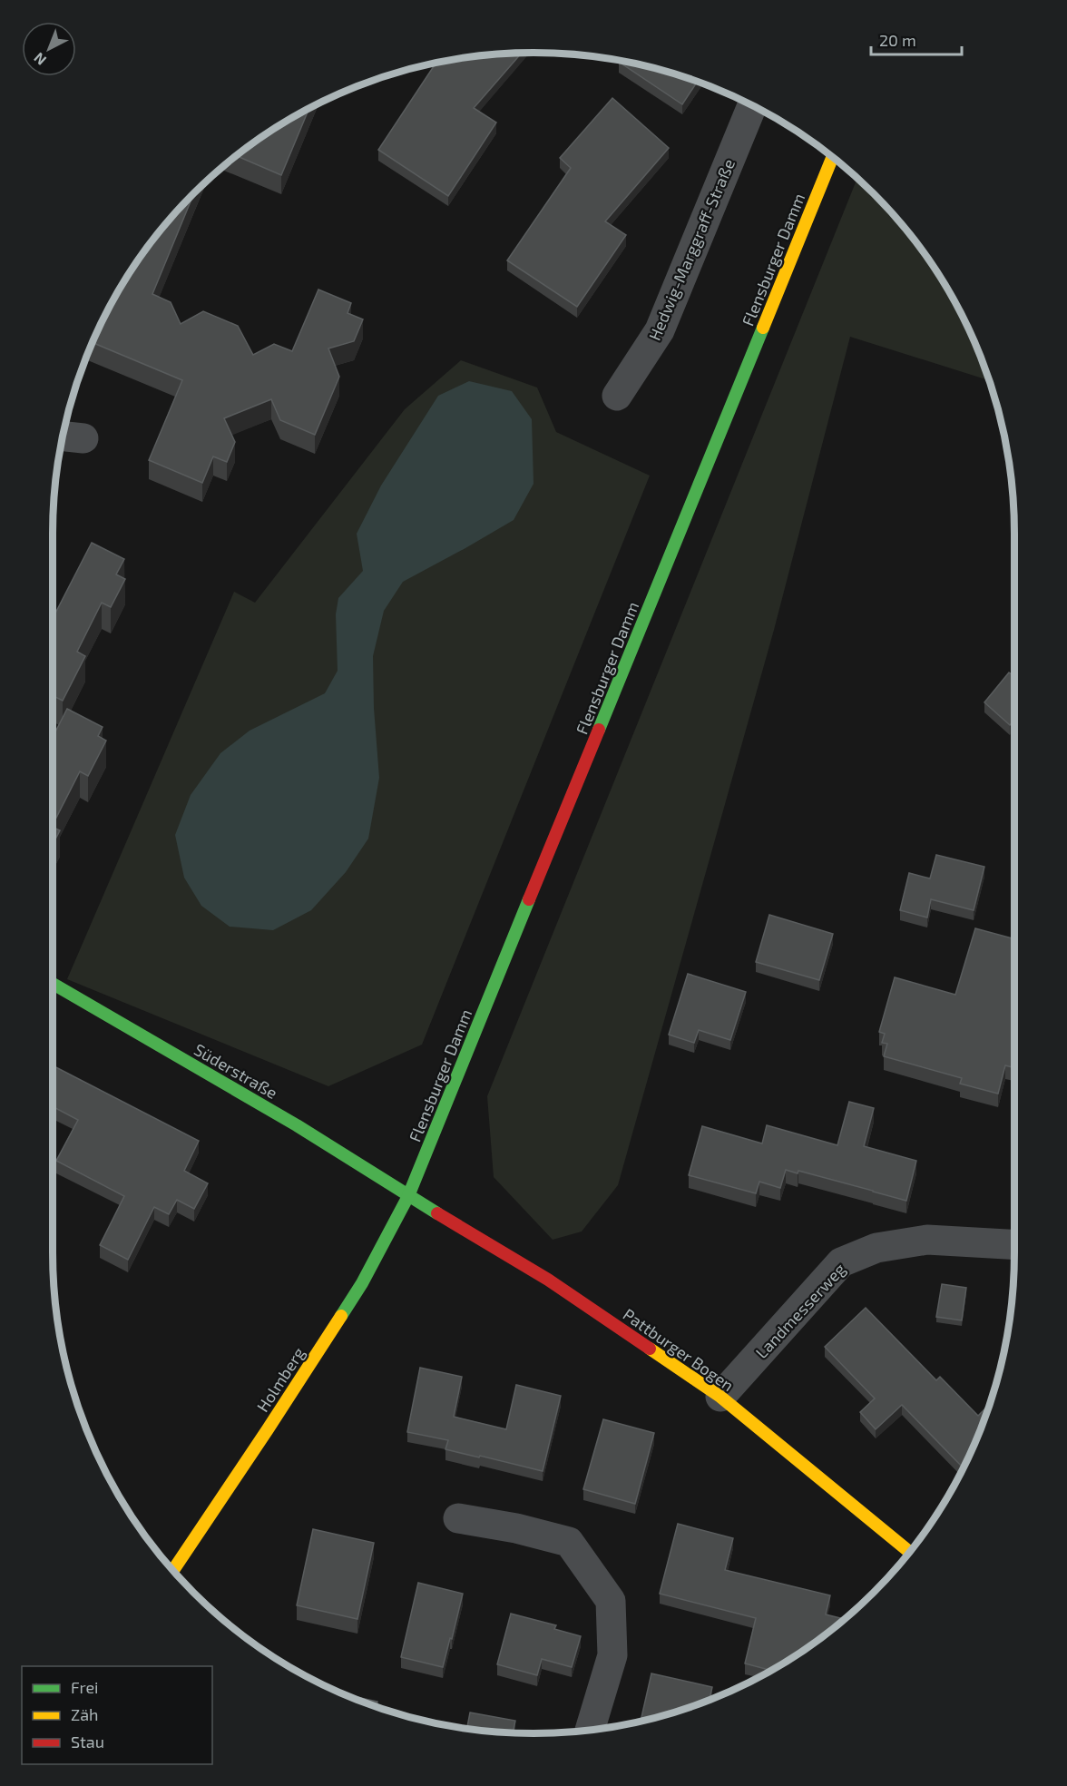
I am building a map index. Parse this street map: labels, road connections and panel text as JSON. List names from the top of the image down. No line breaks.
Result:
{"streets":{"street":["Hedwig-Marggraff-Straße","Flensburger Damm","Süderstraße","Landmesserweg","Pattburger Bogen","Holmberg"]},"crossings":[["Flensburger Damm","Süderstraße"],["Flensburger Damm","Pattburger Bogen"],["Flensburger Damm","Holmberg"],["Süderstraße","Pattburger Bogen"],["Süderstraße","Holmberg"],["Landmesserweg","Pattburger Bogen"],["Pattburger Bogen","Holmberg"]],"legend":["Frei","Zäh","Stau"],"scale_bar":"20 m","north":"bottom left"}
